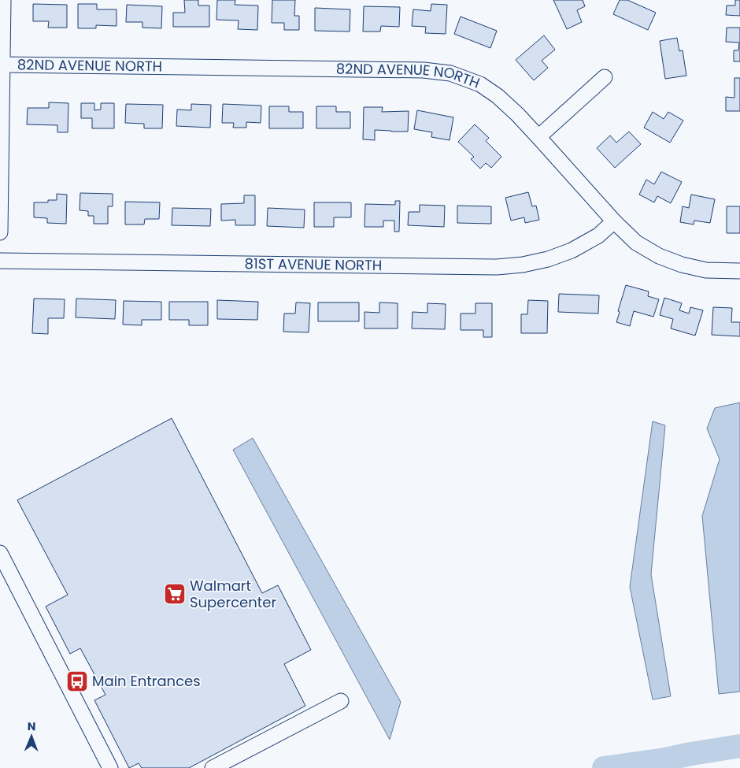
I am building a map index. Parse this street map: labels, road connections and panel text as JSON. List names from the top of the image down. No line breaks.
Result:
{"streets":{"street":["82ND AVENUE NORTH","81ST AVENUE NORTH"]},"crossings":[["82ND AVENUE NORTH","81ST AVENUE NORTH"]],"places":{"supermarket":["Walmart Supercenter"],"bus stop":["Main Entrances"]},"north":"top"}
